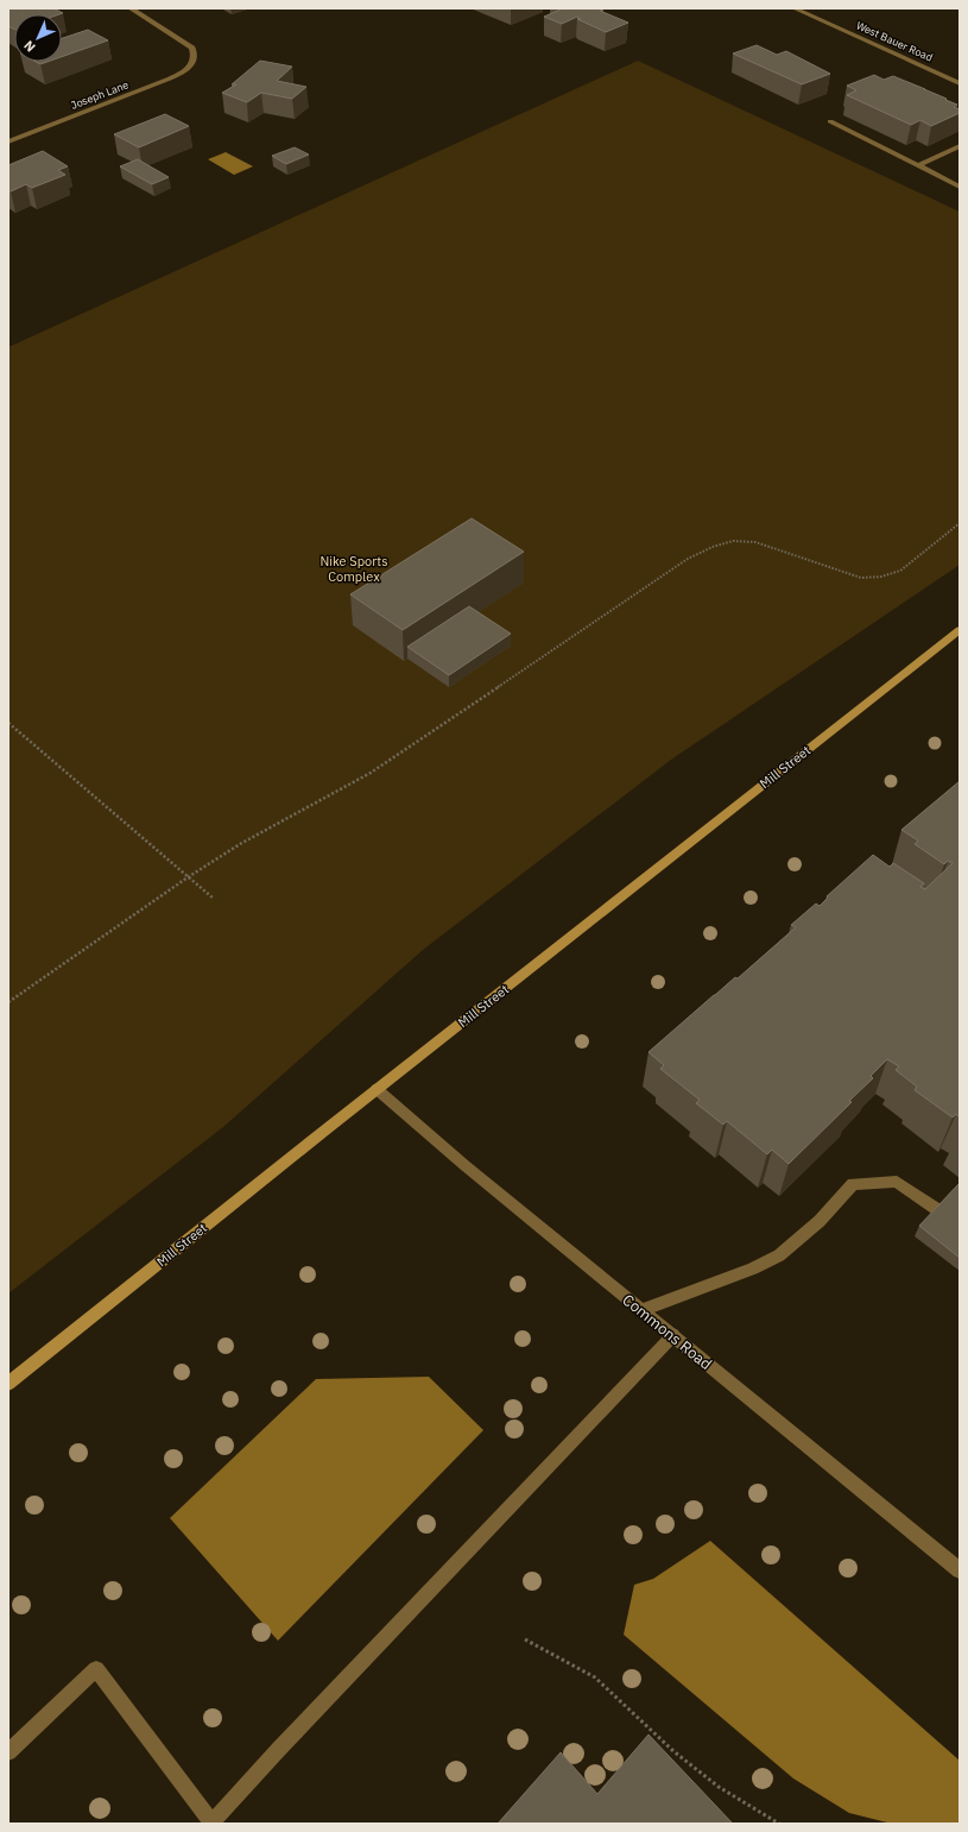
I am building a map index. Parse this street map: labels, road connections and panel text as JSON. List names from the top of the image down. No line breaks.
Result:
{"streets":{"main road":["Mill Street"],"street":["West Bauer Road","Joseph Lane","Commons Road"]},"crossings":[["Mill Street","Commons Road"]],"parks":["Nike Sports Complex"],"north":"bottom left"}
